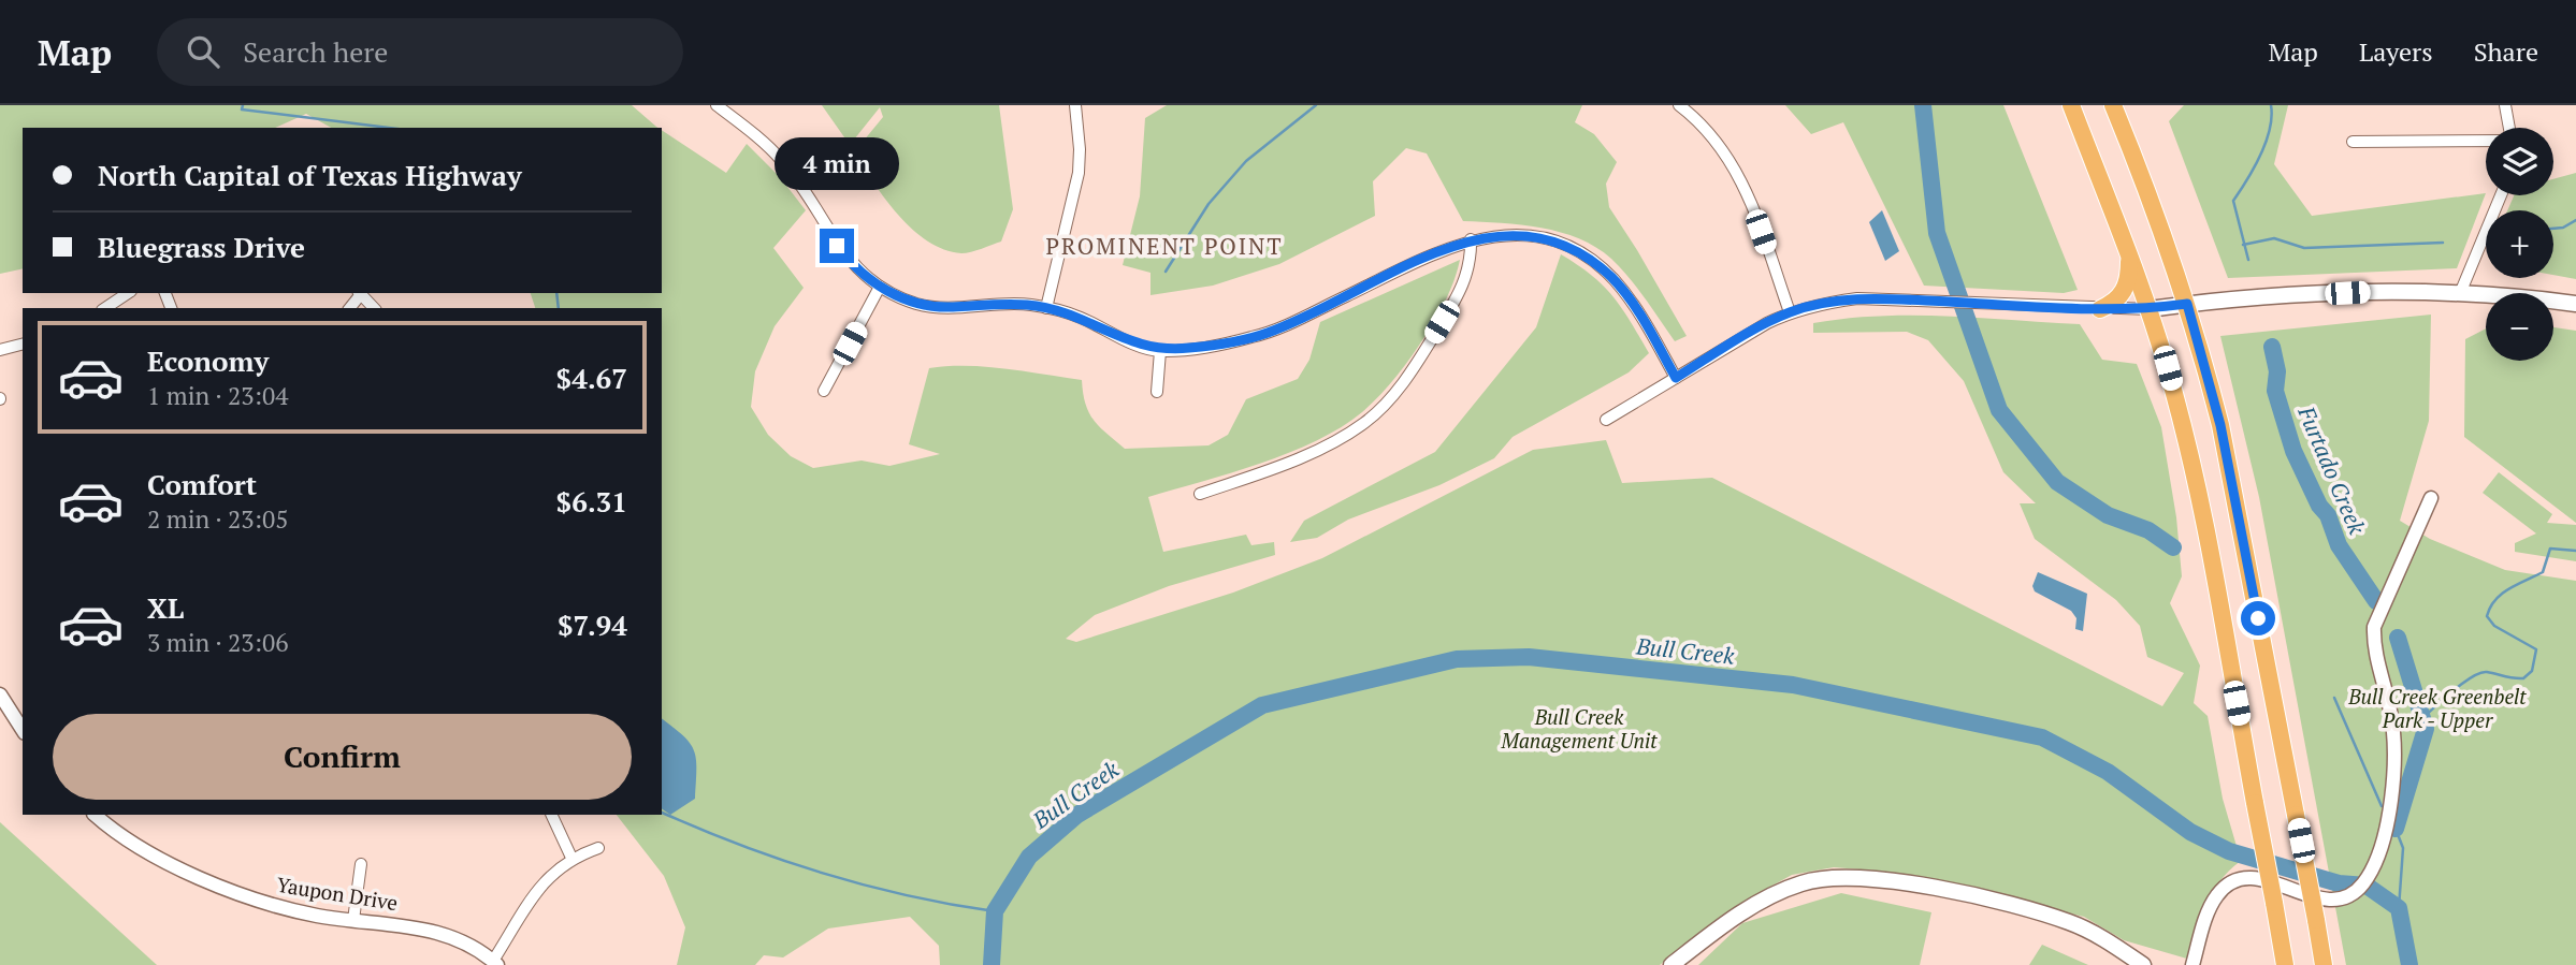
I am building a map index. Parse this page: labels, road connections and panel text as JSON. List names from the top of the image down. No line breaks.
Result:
{"streets":{"street":["Yaupon Drive"]},"districts":["PROMINENT POINT"],"water":["Furtado Creek","Bull Creek"],"parks":["Bull Creek Greenbelt Park - Upper","Bull Creek Management Unit"],"page":{"header":"Map","search":"Search here","nav":["Map","Layers","Share"],"map_buttons":["+","−"],"banner":["North Capital of Texas Highway","Bluegrass Drive"],"bubble":"4 min","list":[{"name":"Economy","note":"1 min · 23:04","value":"$4.67"},{"name":"Comfort","note":"2 min · 23:05","value":"$6.31"},{"name":"XL","note":"3 min · 23:06","value":"$7.94"}],"buttons":"Confirm"}}
